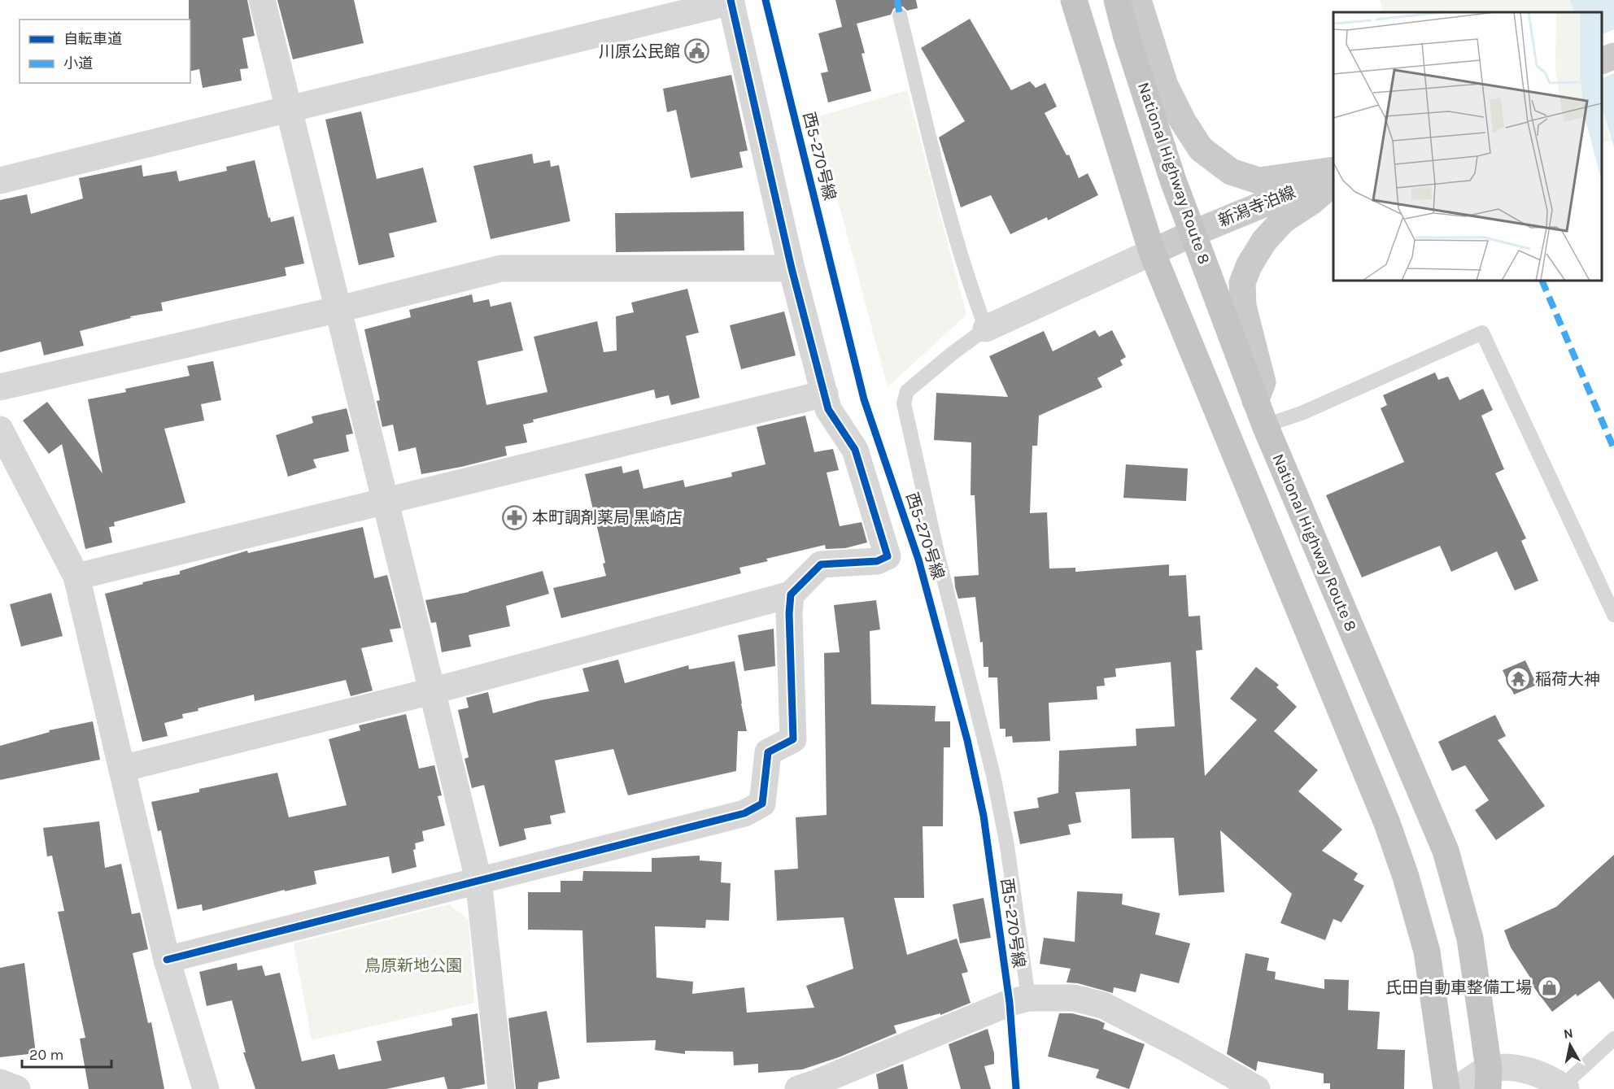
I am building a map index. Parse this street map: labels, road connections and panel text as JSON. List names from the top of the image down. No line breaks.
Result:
{"streets":{"highway":["National Highway Route 8"],"main road":["新潟寺泊線"],"cycle path":["西5-270号線"]},"crossings":[["National Highway Route 8","新潟寺泊線"]],"parks":["鳥原新地公園"],"places":{"public building":["川原公民館"],"pharmacy":["本町調剤薬局 黒崎店"],"temple":["稲荷大神"],"shop":["氏田自動車整備工場"]},"legend":["自転車道","小道"],"scale_bar":"20 m","north":"top"}
